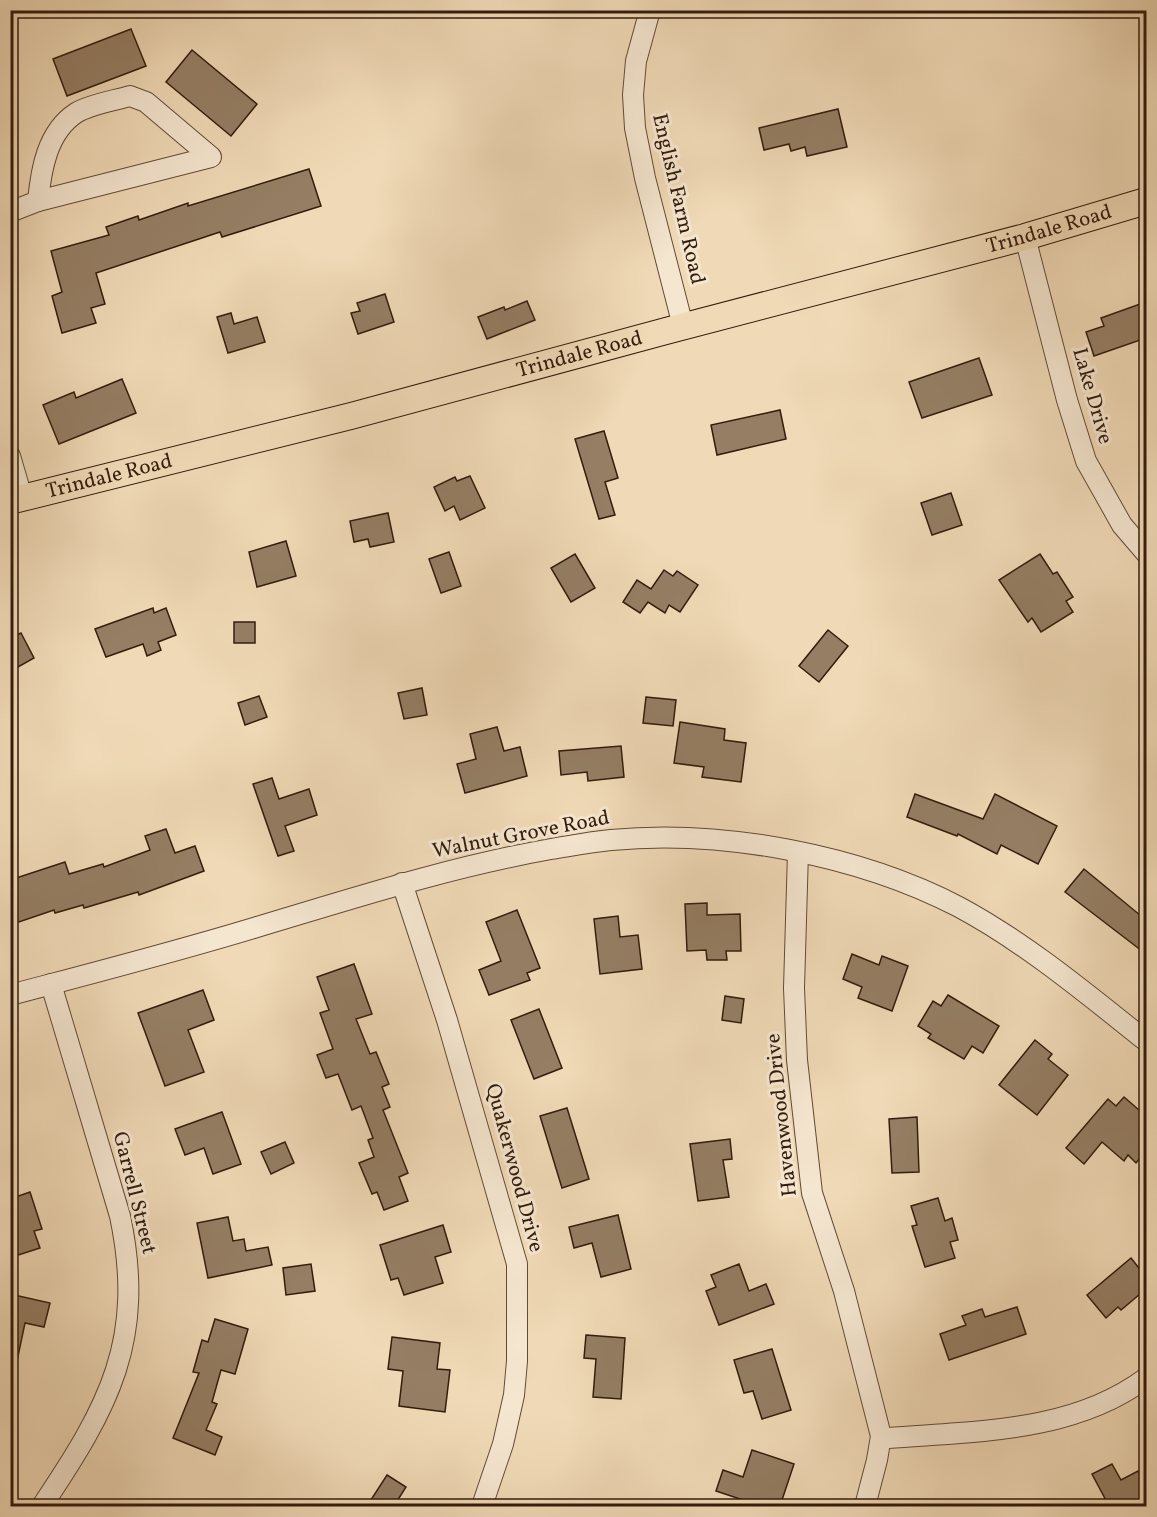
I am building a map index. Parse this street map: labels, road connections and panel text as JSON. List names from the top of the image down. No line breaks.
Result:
{"streets":{"main road":["Trindale Road"],"street":["English Farm Road","Lake Drive","Walnut Grove Road","Havenwood Drive","Quakerwood Drive","Garrell Street"]},"crossings":[["English Farm Road","Trindale Road"],["Trindale Road","Lake Drive"],["Walnut Grove Road","Havenwood Drive"],["Walnut Grove Road","Quakerwood Drive"],["Walnut Grove Road","Garrell Street"]]}
